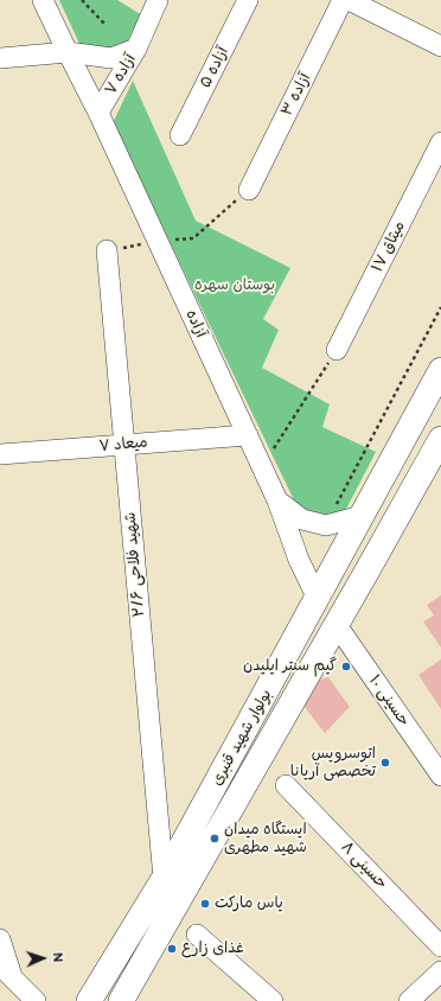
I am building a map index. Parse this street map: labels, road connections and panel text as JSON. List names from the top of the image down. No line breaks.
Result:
{"streets":{"main road":["بولوار شهید قنبری"],"street":["آزاده ۵","آزاده ۷","آزاده ۳","میثاق ۱۷","آزاده","میعاد ۷","شهید فلاحی ۲/۶","حسینی ۱۰","حسینی ۸"]},"crossings":[["آزاده ۷","آزاده"],["آزاده","میعاد ۷"],["آزاده","بولوار شهید قنبری"],["میعاد ۷","شهید فلاحی ۲/۶"],["شهید فلاحی ۲/۶","بولوار شهید قنبری"],["حسینی ۱۰","بولوار شهید قنبری"]],"parks":["بوستان سهره"],"places":["گیم سنتر ایلیدن","اتوسرویس تخصصی آریانا","ایستگاه میدان شهید مطهری","یاس مارکت","غذای زارع"],"north":"right"}
